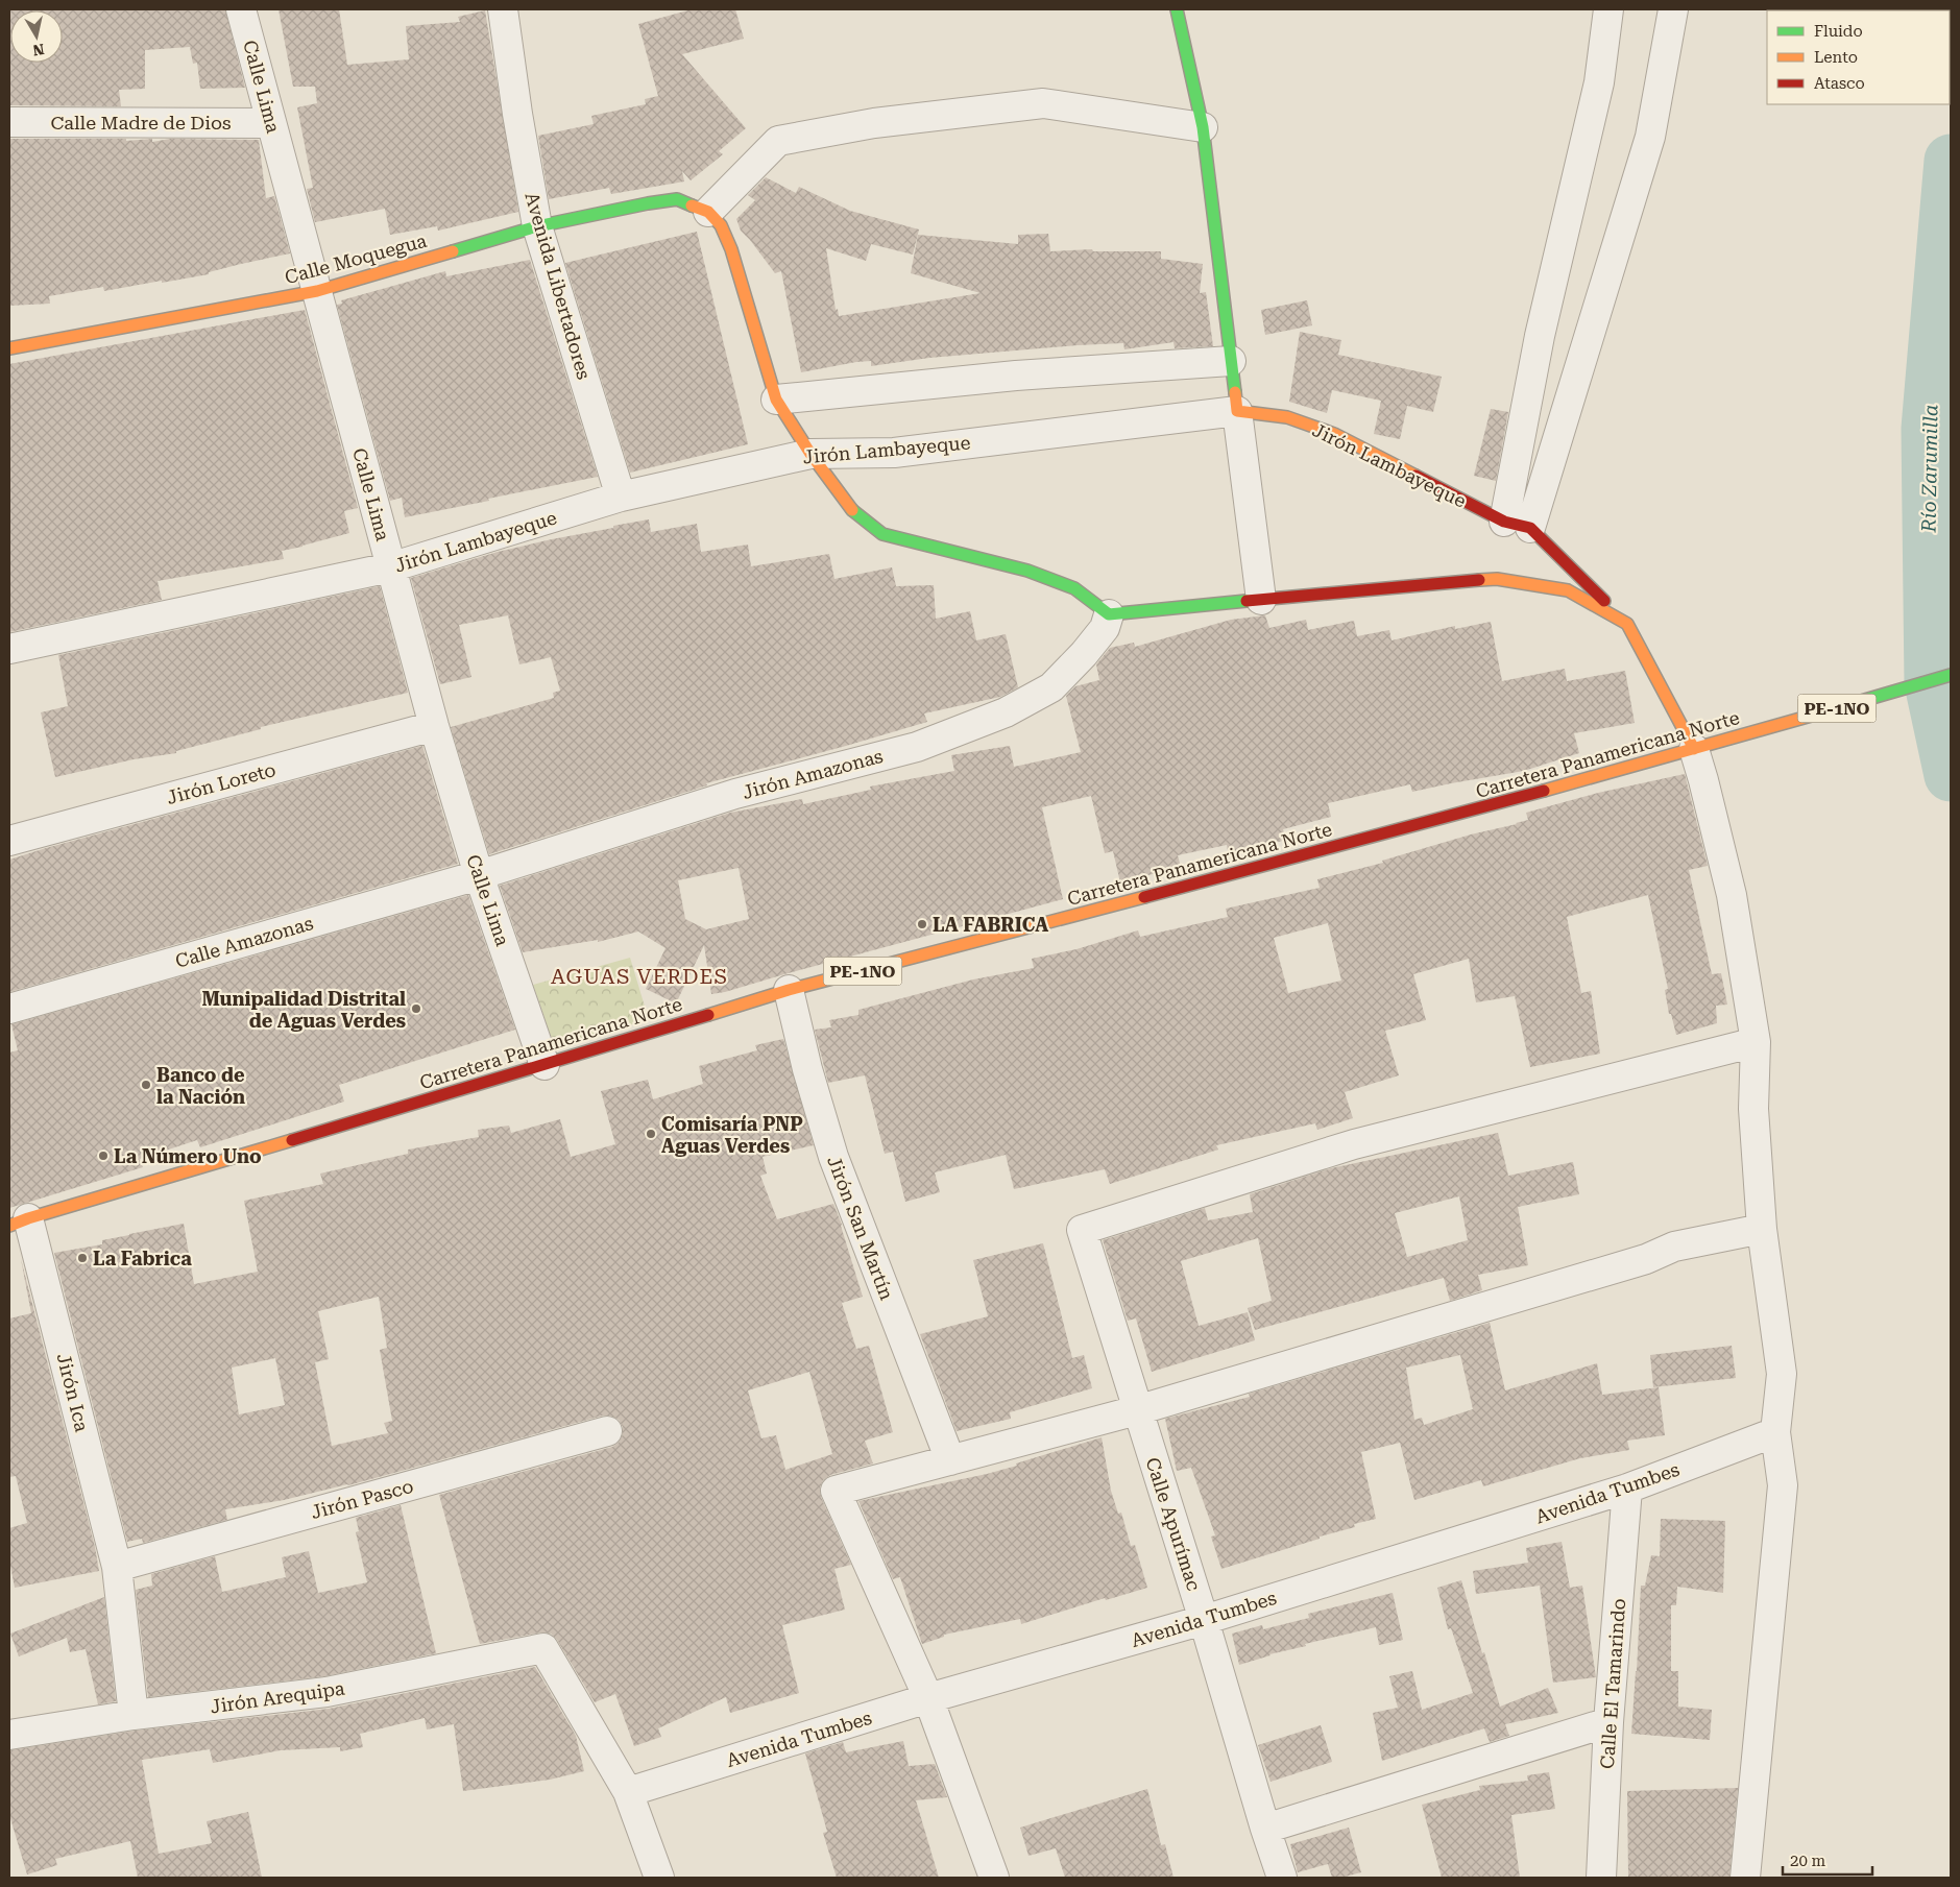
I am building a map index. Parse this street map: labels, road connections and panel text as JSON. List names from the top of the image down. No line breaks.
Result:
{"streets":{"street":["Calle Lima","Calle Madre de Dios","Calle Moquegua","Avenida Libertadores","Jirón Lambayeque","PE-1NO","Carretera Panamericana Norte","Jirón Amazonas","Jirón Loreto","Calle Amazonas","Jirón San Martín","Jirón Ica","Avenida Tumbes","Jirón Pasco","Calle Apurímac","Calle El Tamarindo","Jirón Arequipa"]},"crossings":[["Calle Lima","Calle Madre de Dios"],["Calle Lima","Calle Moquegua"],["Calle Lima","Jirón Lambayeque"],["Calle Lima","Carretera Panamericana Norte"],["Calle Lima","Jirón Amazonas"],["Calle Lima","Jirón Loreto"],["Calle Lima","Calle Amazonas"],["Calle Moquegua","Avenida Libertadores"],["Avenida Libertadores","Jirón Lambayeque"],["Jirón Lambayeque","Carretera Panamericana Norte"],["Carretera Panamericana Norte","Jirón San Martín"],["Carretera Panamericana Norte","Jirón Ica"],["Jirón Amazonas","Calle Amazonas"],["Jirón Ica","Jirón Pasco"],["Jirón Ica","Jirón Arequipa"],["Avenida Tumbes","Calle Apurímac"],["Avenida Tumbes","Calle El Tamarindo"],["Avenida Tumbes","Jirón Arequipa"]],"districts":["AGUAS VERDES"],"water":["Río Zarumilla"],"places":["LA FABRICA","Munipalidad Distrital de Aguas Verdes","Banco de la Nación","Comisaría PNP Aguas Verdes","La Número Uno","La Fabrica"],"legend":["Fluido","Lento","Atasco"],"scale_bar":"20 m","north":"bottom"}
